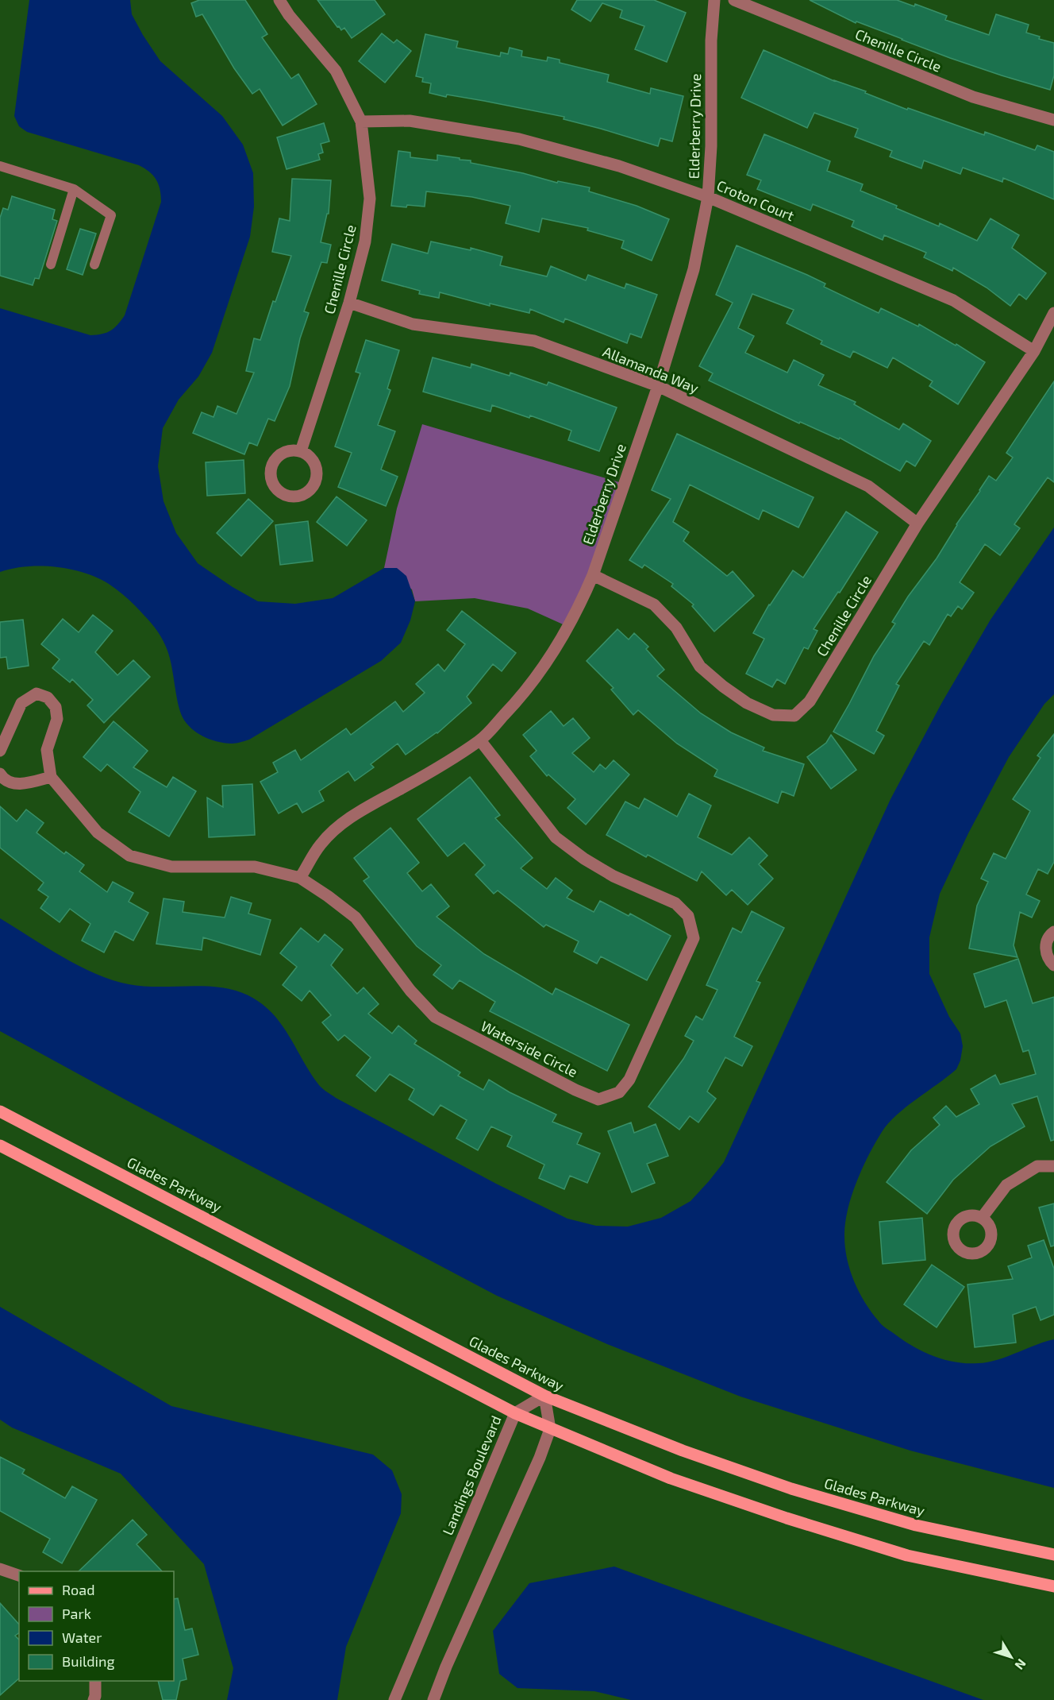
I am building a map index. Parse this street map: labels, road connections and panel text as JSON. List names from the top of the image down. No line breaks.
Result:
{"streets":{"main road":["Glades Parkway"],"street":["Chenille Circle","Elderberry Drive","Croton Court","Allamanda Way","Waterside Circle","Landings Boulevard"]},"crossings":[["Chenille Circle","Elderberry Drive"],["Chenille Circle","Croton Court"],["Chenille Circle","Allamanda Way"],["Elderberry Drive","Croton Court"],["Elderberry Drive","Allamanda Way"],["Elderberry Drive","Waterside Circle"],["Glades Parkway","Landings Boulevard"]],"legend":["Road","Park","Water","Building"],"north":"bottom right"}
